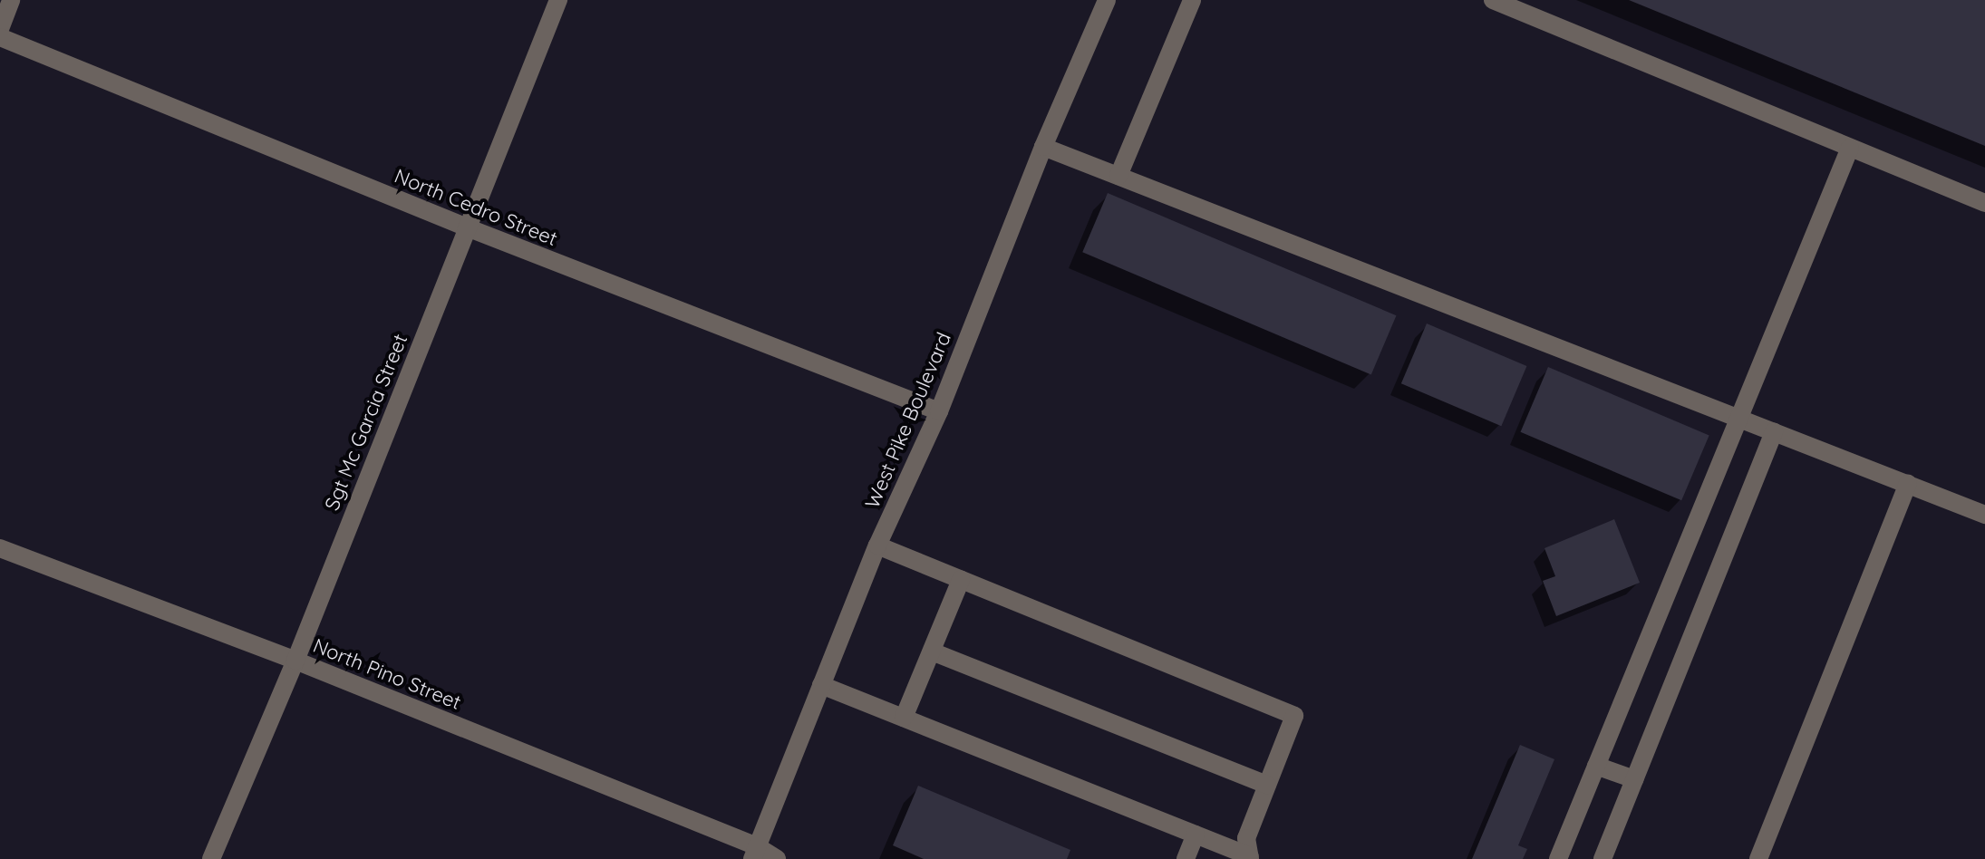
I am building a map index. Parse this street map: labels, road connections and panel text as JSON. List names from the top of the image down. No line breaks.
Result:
{"streets":{"street":["North Cedro Street","West Pike Boulevard","Sgt Mc Garcia Street","North Pino Street"]},"crossings":[["North Cedro Street","West Pike Boulevard"],["North Cedro Street","Sgt Mc Garcia Street"],["West Pike Boulevard","North Pino Street"],["Sgt Mc Garcia Street","North Pino Street"]]}
